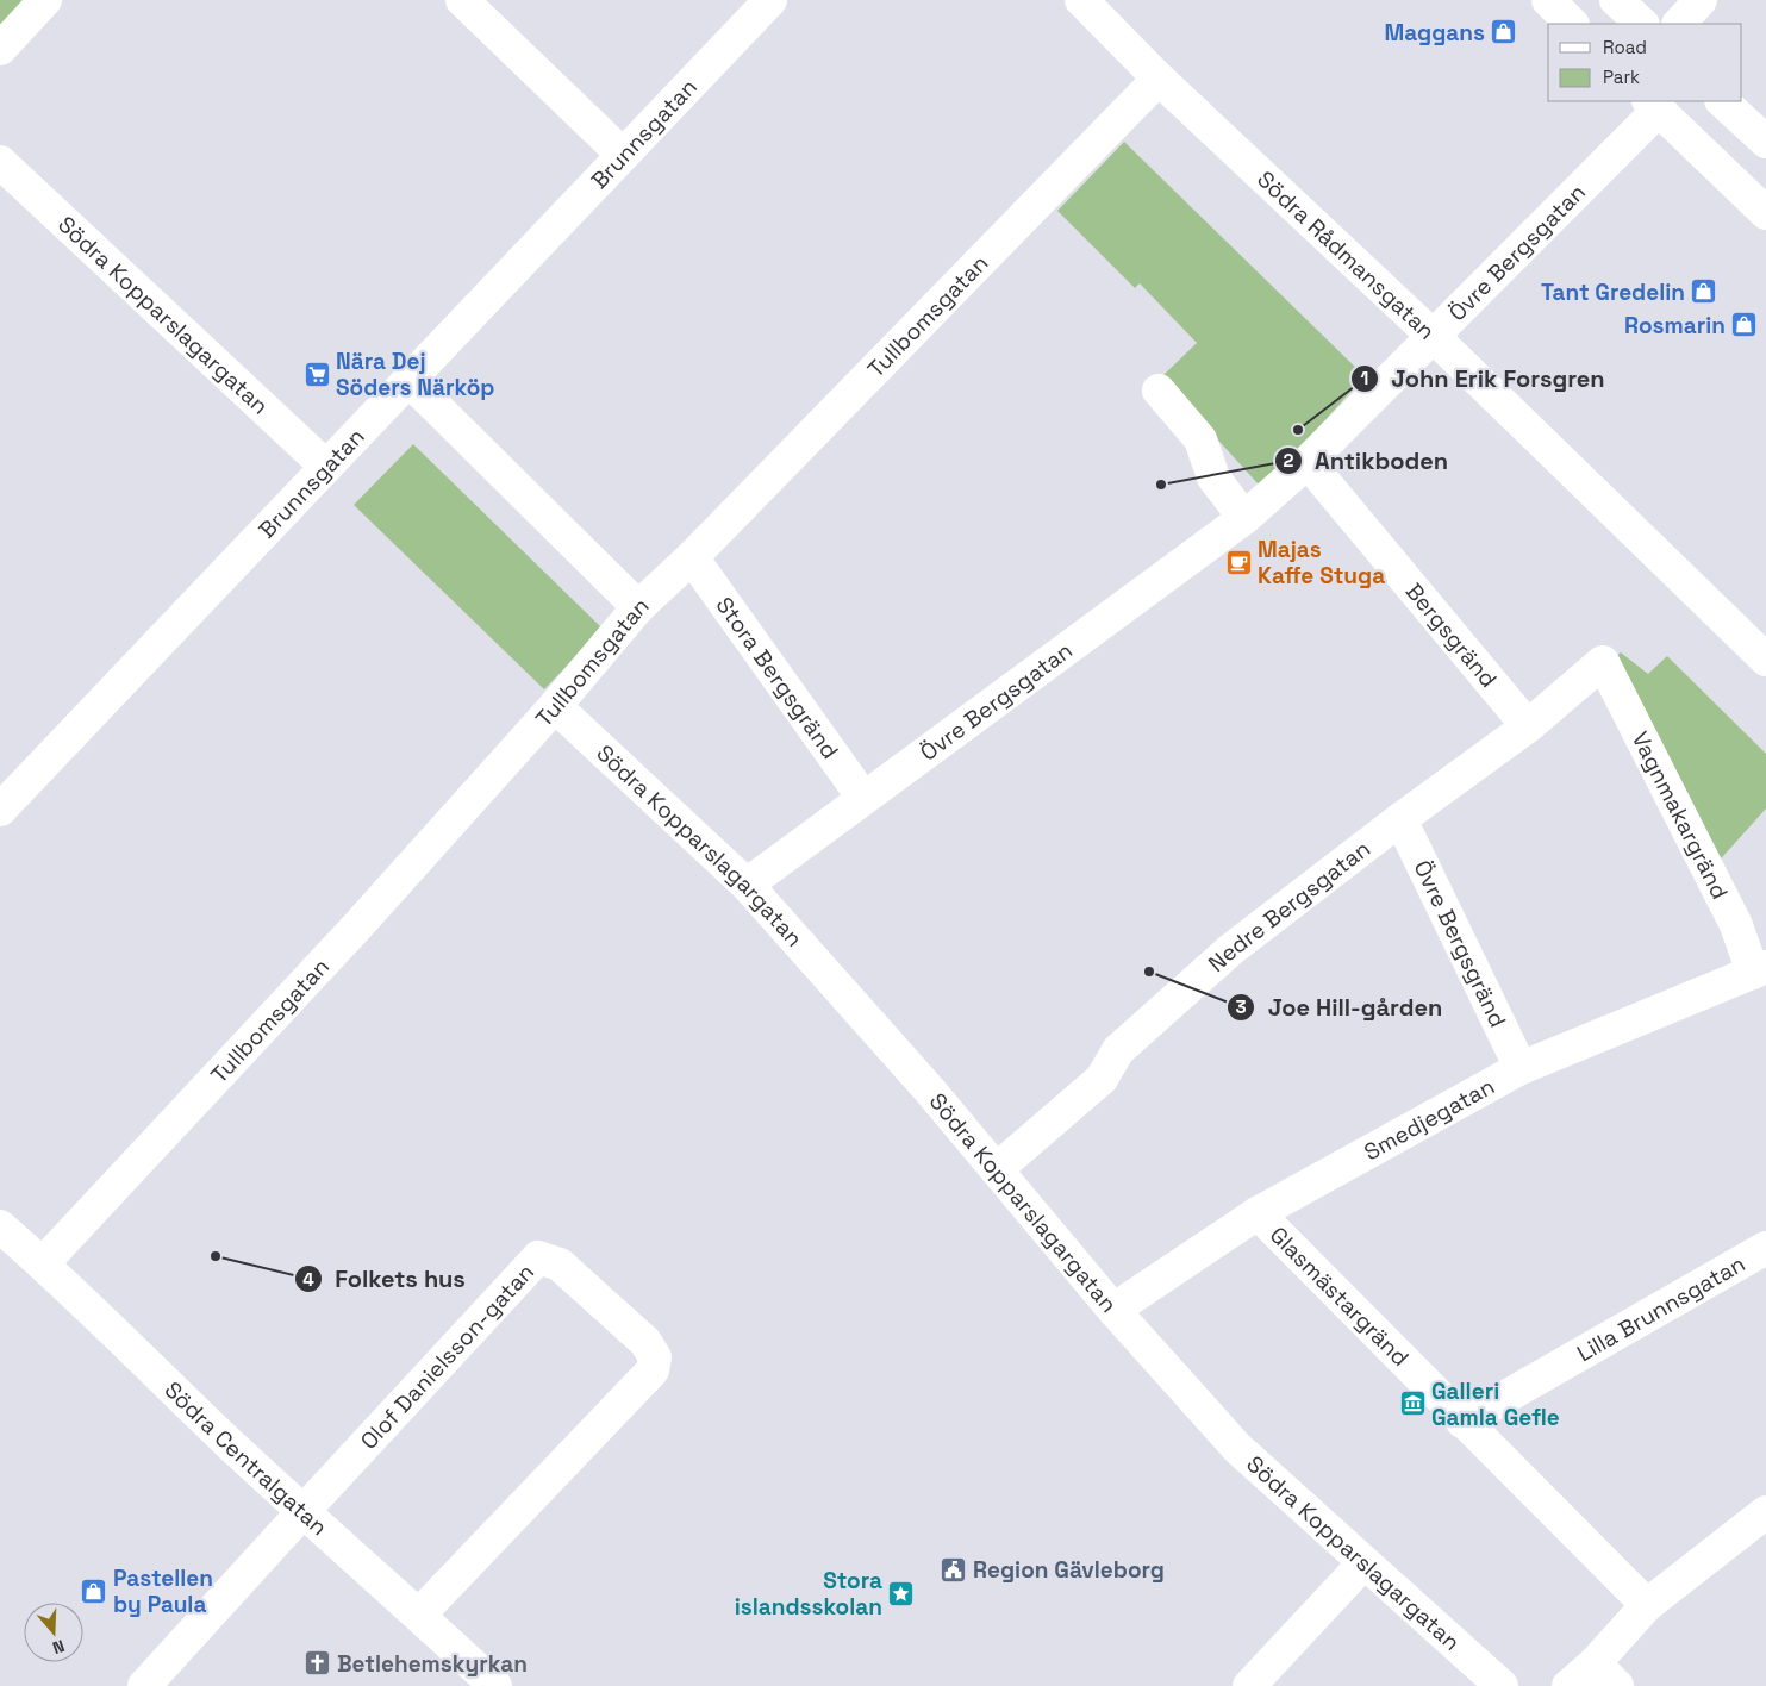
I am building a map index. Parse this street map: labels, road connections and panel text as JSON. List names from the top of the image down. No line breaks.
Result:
{"streets":{"street":["Brunnsgatan","Övre Bergsgatan","Södra Rådmansgatan","Södra Kopparslagargatan","Tullbomsgatan","Bergsgränd","Stora Bergsgränd","Vagnmakargränd","Nedre Bergsgatan","Övre Bergsgränd","Smedjegatan","Glasmästargränd","Lilla Brunnsgatan","Olof Danielsson-gatan","Södra Centralgatan"]},"crossings":[["Brunnsgatan","Södra Kopparslagargatan"],["Övre Bergsgatan","Södra Rådmansgatan"],["Övre Bergsgatan","Södra Kopparslagargatan"],["Övre Bergsgatan","Bergsgränd"],["Övre Bergsgatan","Stora Bergsgränd"],["Södra Rådmansgatan","Tullbomsgatan"],["Södra Kopparslagargatan","Tullbomsgatan"],["Södra Kopparslagargatan","Nedre Bergsgatan"],["Södra Kopparslagargatan","Smedjegatan"],["Tullbomsgatan","Stora Bergsgränd"],["Tullbomsgatan","Södra Centralgatan"],["Bergsgränd","Nedre Bergsgatan"],["Vagnmakargränd","Nedre Bergsgatan"],["Vagnmakargränd","Smedjegatan"],["Nedre Bergsgatan","Övre Bergsgränd"],["Övre Bergsgränd","Smedjegatan"],["Smedjegatan","Glasmästargränd"],["Glasmästargränd","Lilla Brunnsgatan"],["Olof Danielsson-gatan","Södra Centralgatan"]],"places":{"shop":["Maggans","Tant Gredelin","Rosmarin","Pastellen by Paula"],"supermarket":["Nära Dej Söders Närköp"],"other":["John Erik Forsgren","Antikboden","Joe Hill-gården","Folkets hus"],"cafe":["Majas Kaffe Stuga"],"museum":["Galleri Gamla Gefle"],"public building":["Region Gävleborg"],"place":["Stora islandsskolan"],"church":["Betlehemskyrkan"]},"legend":["Road","Park"],"north":"bottom"}
